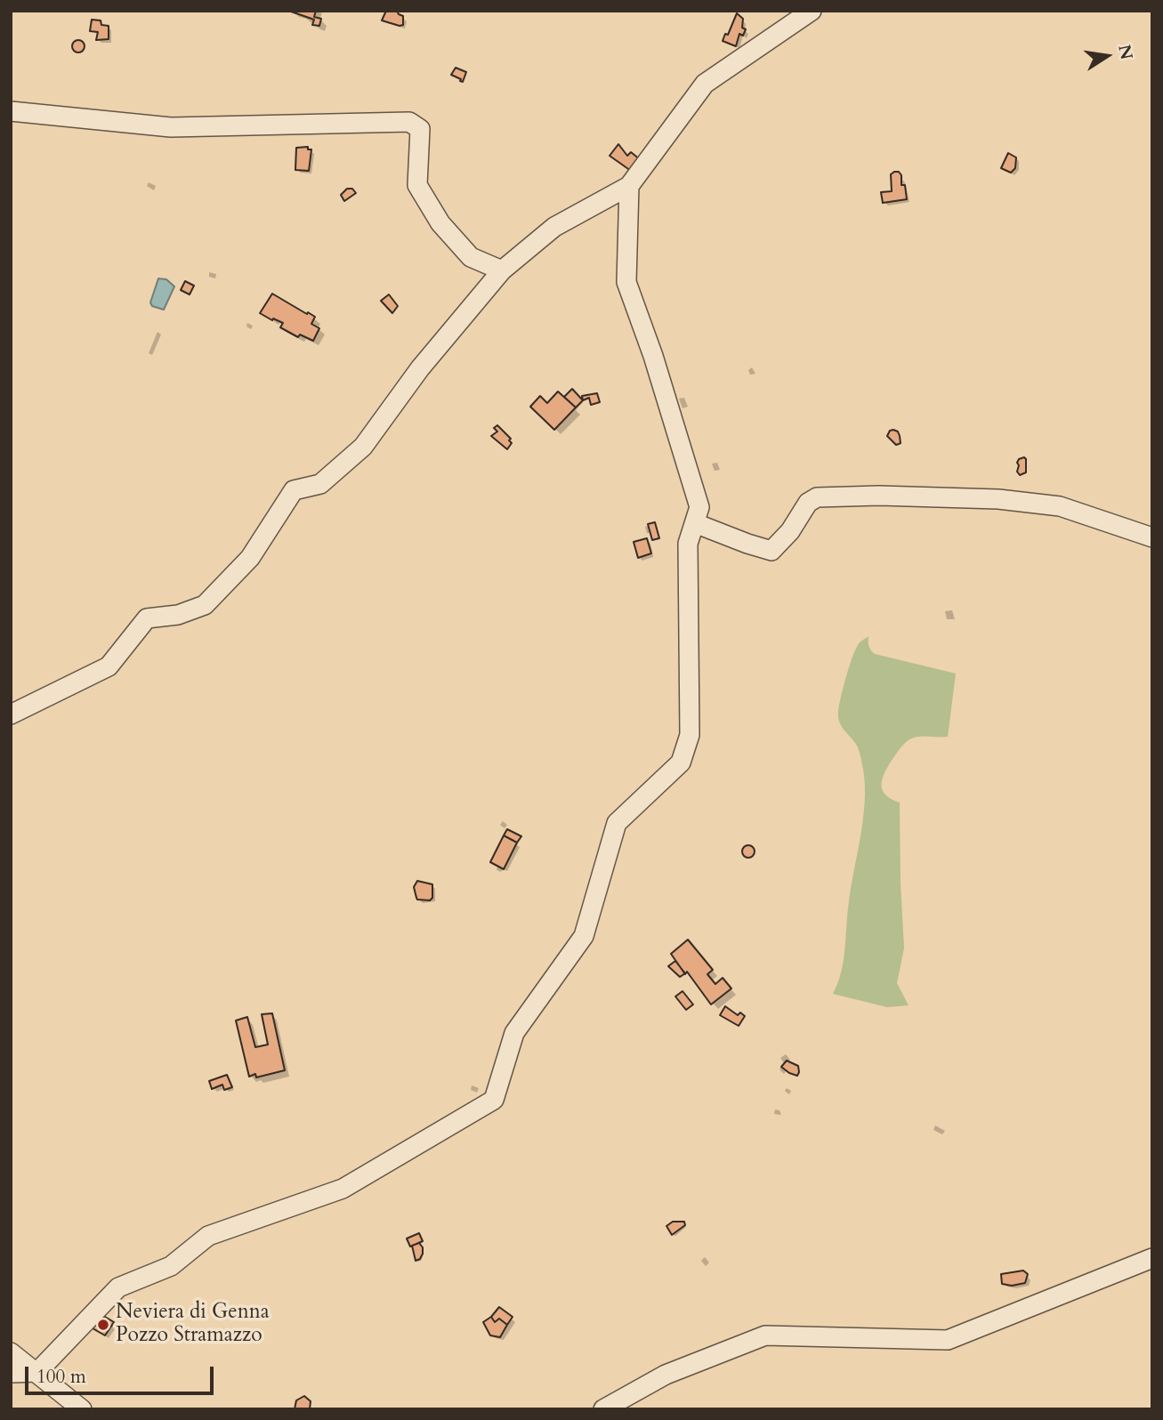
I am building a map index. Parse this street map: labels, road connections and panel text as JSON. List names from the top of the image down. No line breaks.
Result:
{"places":["Neviera di Genna Pozzo Stramazzo"],"scale_bar":"100 m","north":"right"}
